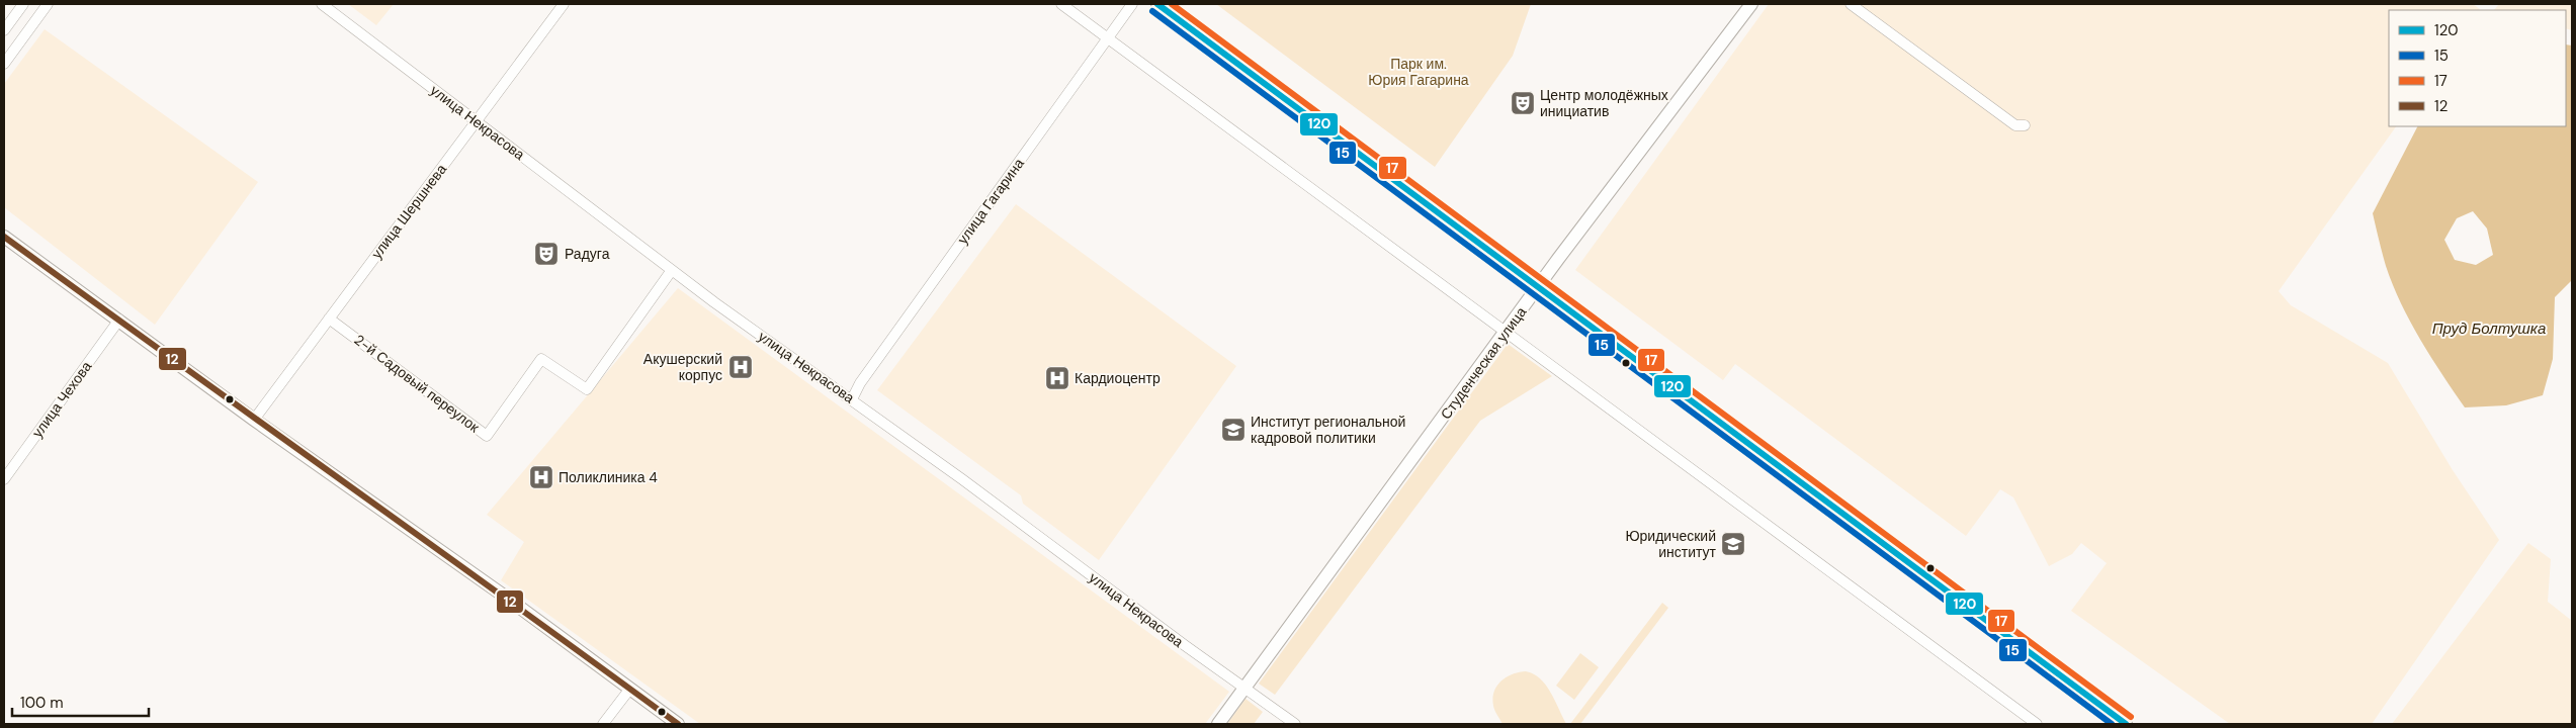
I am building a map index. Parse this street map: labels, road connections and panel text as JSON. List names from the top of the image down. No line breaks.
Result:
{"streets":{"main road":["Студенческая улица"],"street":["улица Некрасова","улица Гагарина","улица Шершнева","2-й Садовый переулок","улица Чехова"]},"crossings":[["улица Некрасова","улица Гагарина"],["улица Некрасова","улица Шершнева"],["улица Некрасова","Студенческая улица"],["улица Некрасова","2-й Садовый переулок"],["улица Шершнева","2-й Садовый переулок"]],"water":["Пруд Болтушка"],"parks":["Парк им. Юрия Гагарина"],"places":{"theatre":["Центр молодёжных инициатив","Радуга"],"hospital":["Акушерский корпус","Кардиоцентр","Поликлиника 4"],"school or university":["Институт региональной кадровой политики","Юридический институт"]},"lines":["transit line 120","transit line 17","transit line 15","transit line 12"],"legend":["120","15","17","12"],"scale_bar":"100 m"}
